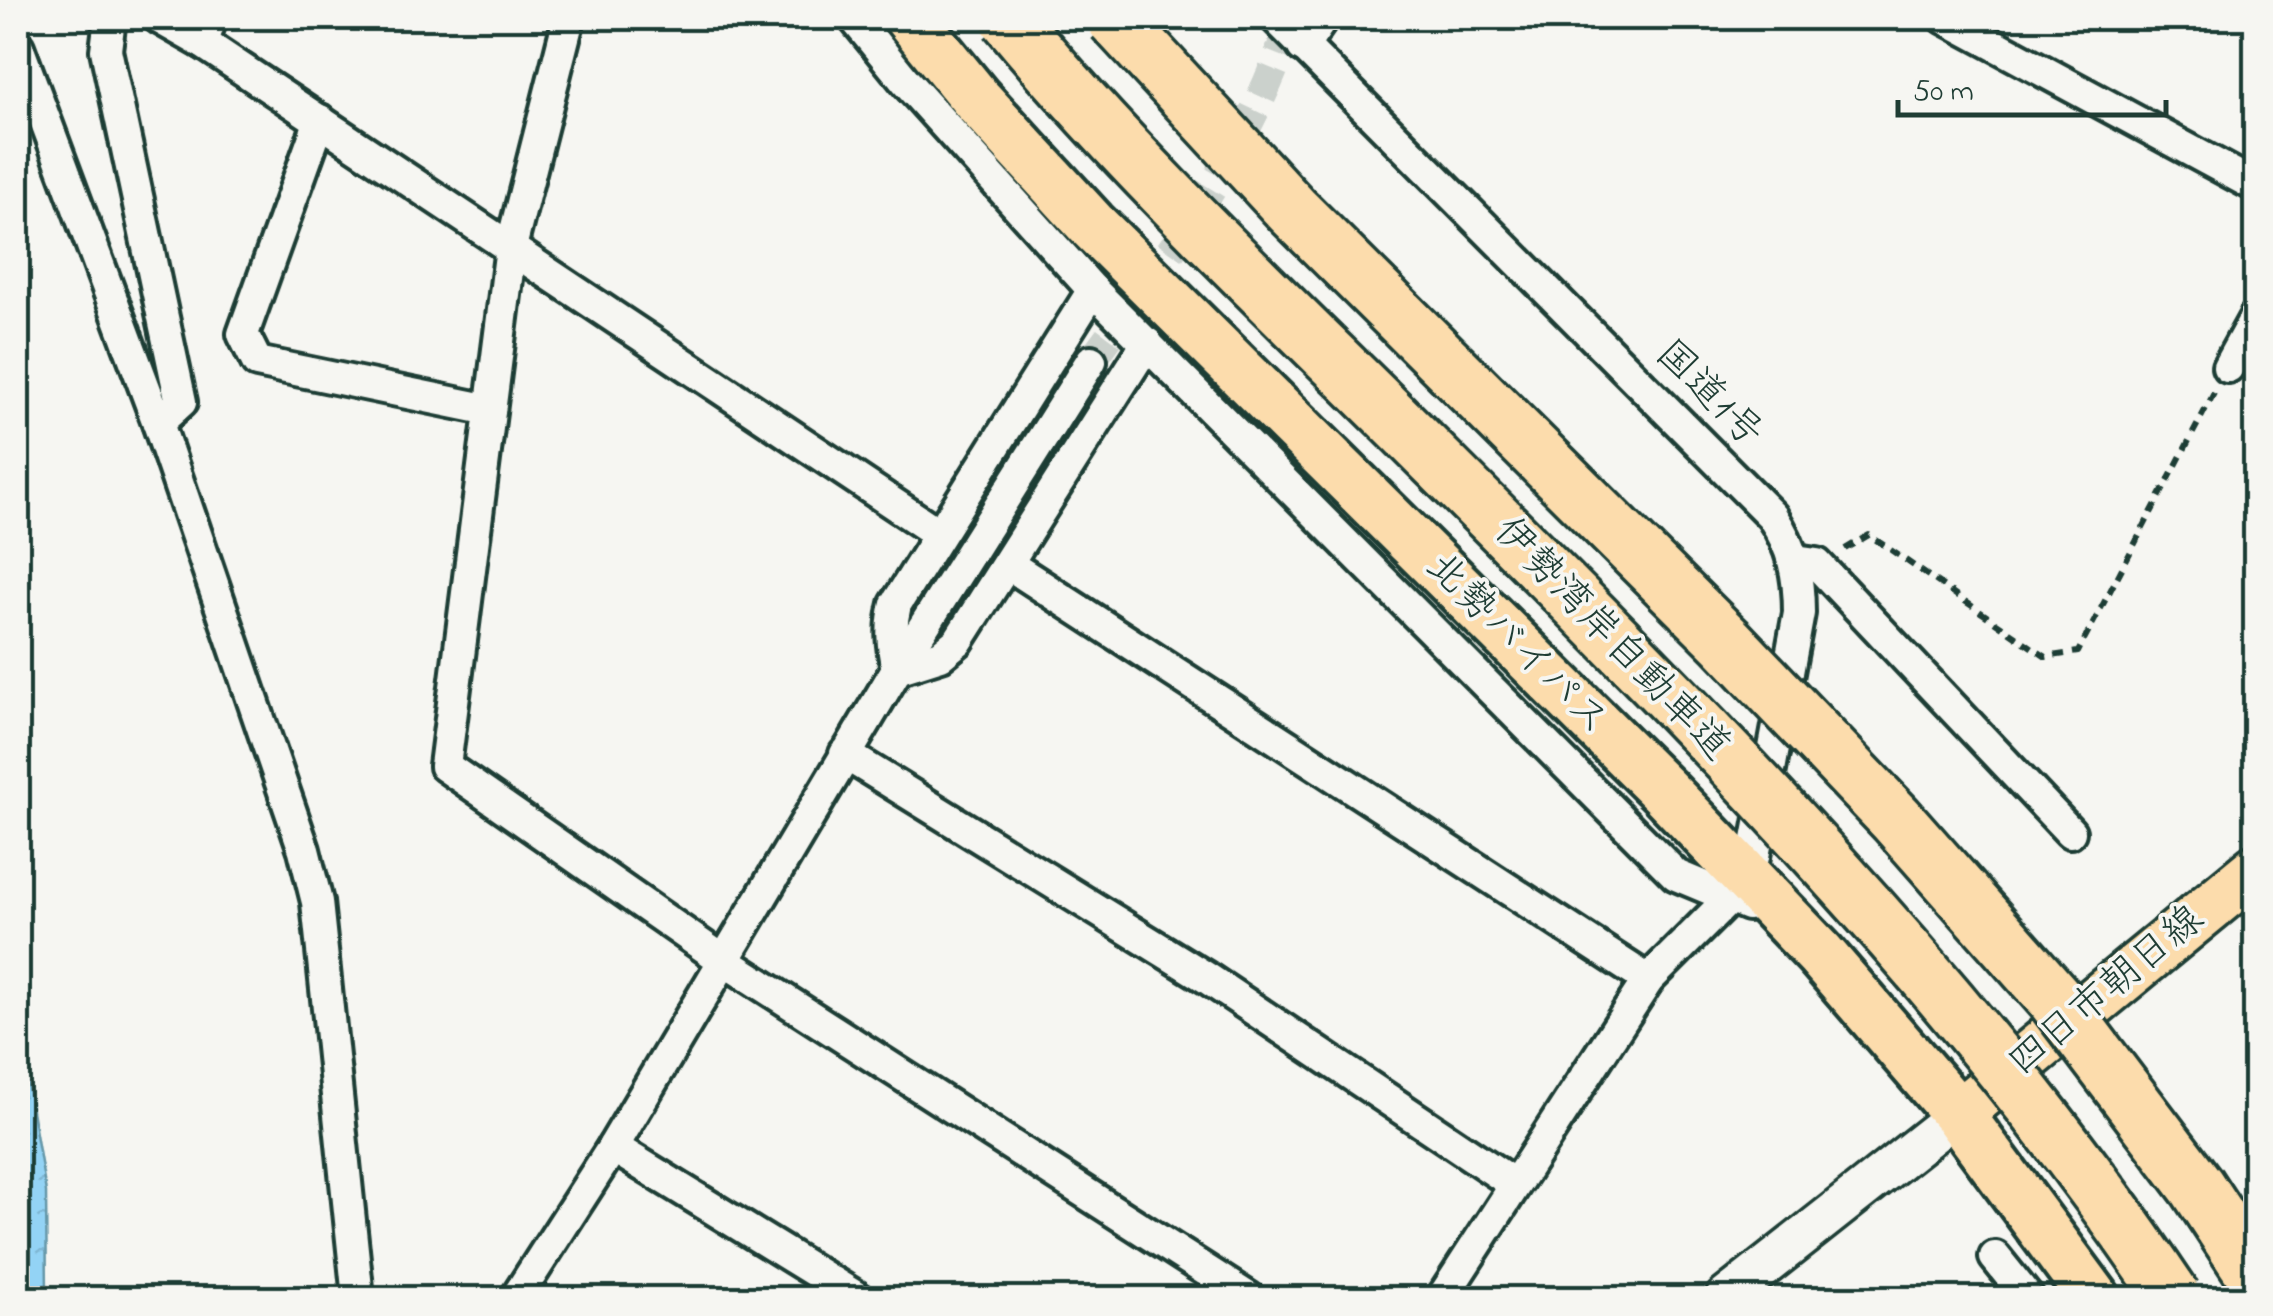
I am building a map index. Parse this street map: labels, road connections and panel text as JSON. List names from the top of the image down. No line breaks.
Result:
{"streets":{"highway":["伊勢湾岸自動車道","北勢バイパス"],"main road":["四日市朝日線"],"street":["国道1号"]},"crossings":[["北勢バイパス","四日市朝日線"]],"scale_bar":"50 m"}
